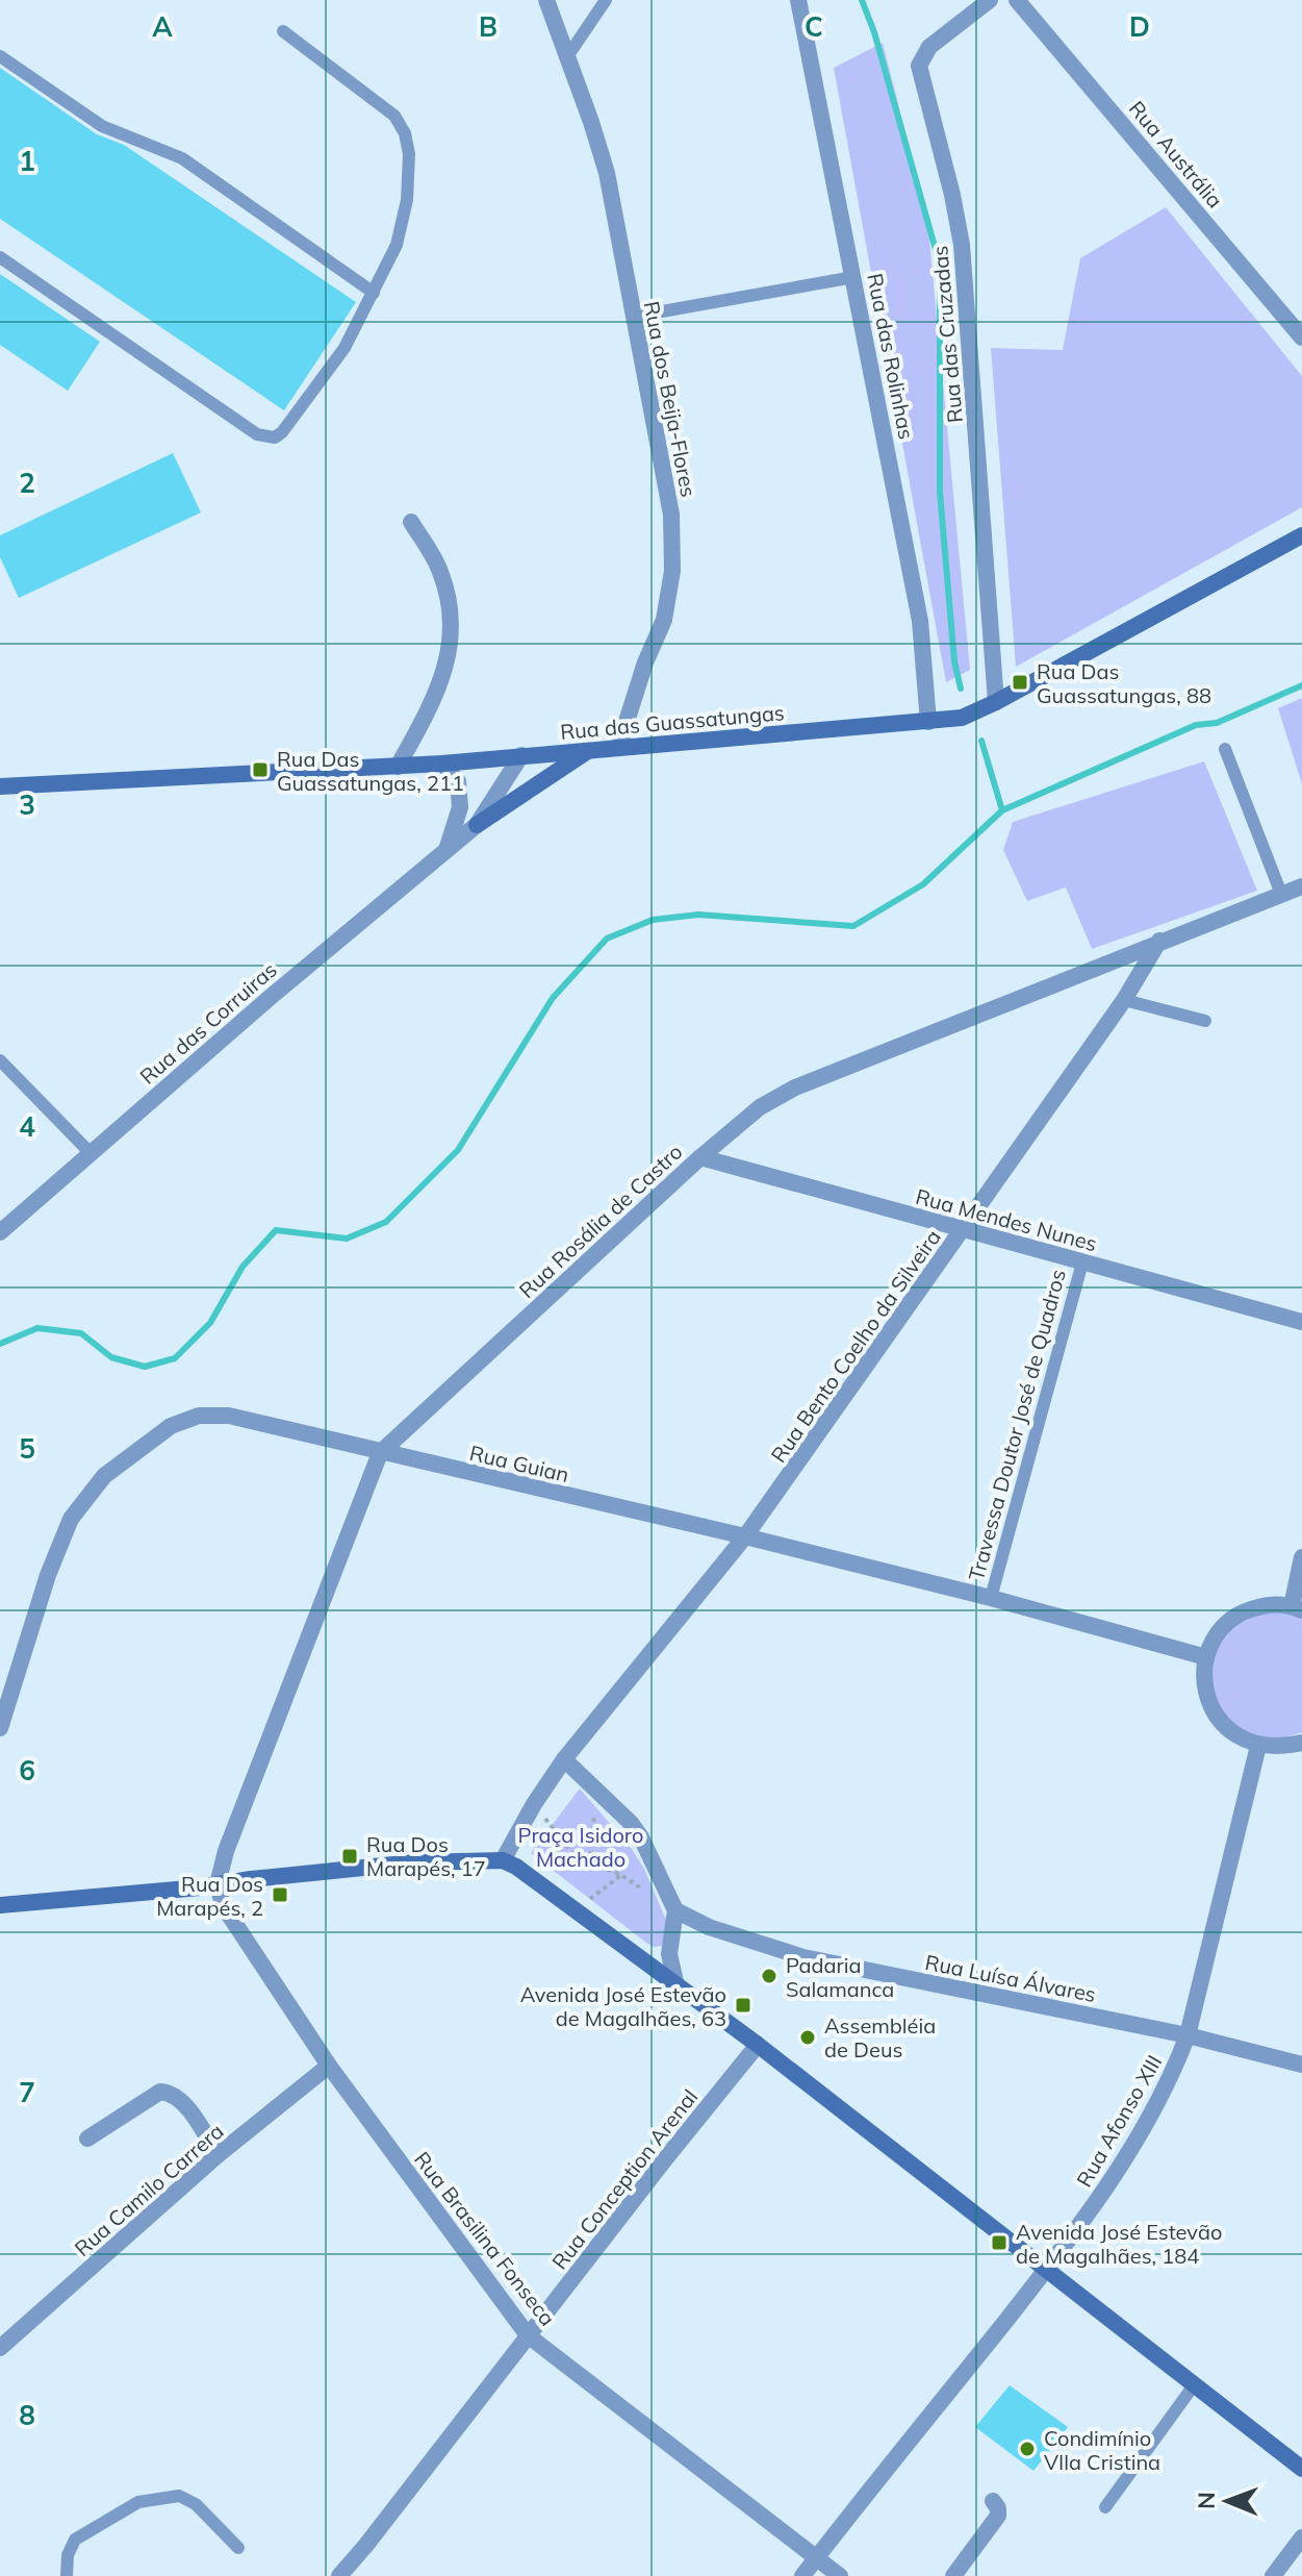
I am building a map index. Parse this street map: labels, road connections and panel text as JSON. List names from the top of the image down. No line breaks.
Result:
{"streets":{"street":["Rua Austrália","Rua das Cruzadas","Rua das Rolinhas","Rua dos Beija-Flores","Rua das Guassatungas","Rua das Corruiras","Rua Mendes Nunes","Rua Rosália de Castro","Rua Bento Coelho da Silveira","Rua Guian","Rua Luísa Álvares","Rua Afonso XIII","Rua Conception Arenal","Rua Camilo Carrera","Rua Brasilina Fonseca"],"lane":["Travessa Doutor José de Quadros"]},"crossings":[["Rua das Cruzadas","Rua das Guassatungas"],["Rua das Rolinhas","Rua das Guassatungas"],["Rua dos Beija-Flores","Rua das Guassatungas"],["Rua das Guassatungas","Rua das Corruiras"],["Rua Mendes Nunes","Rua Rosália de Castro"],["Rua Mendes Nunes","Rua Bento Coelho da Silveira"],["Rua Mendes Nunes","Travessa Doutor José de Quadros"],["Rua Rosália de Castro","Rua Bento Coelho da Silveira"],["Rua Rosália de Castro","Rua Guian"],["Rua Rosália de Castro","Rua Brasilina Fonseca"],["Rua Bento Coelho da Silveira","Rua Guian"],["Travessa Doutor José de Quadros","Rua Guian"],["Rua Luísa Álvares","Rua Afonso XIII"],["Rua Afonso XIII","Rua Brasilina Fonseca"],["Rua Conception Arenal","Rua Brasilina Fonseca"],["Rua Camilo Carrera","Rua Brasilina Fonseca"]],"parks":["Praça Isidoro Machado"],"places":{"transit":["Rua Das Guassatungas, 88","Rua Das Guassatungas, 211","Rua Dos Marapés, 17","Rua Dos Marapés, 2","Avenida José Estevão de Magalhães, 63","Avenida José Estevão de Magalhães, 184"],"other":["Padaria Salamanca","Assembléia de Deus","Condimínio VIla Cristina"]},"north":"left","grid":{"columns":["A","B","C","D"],"rows":["1","2","3","4","5","6","7","8"]}}
